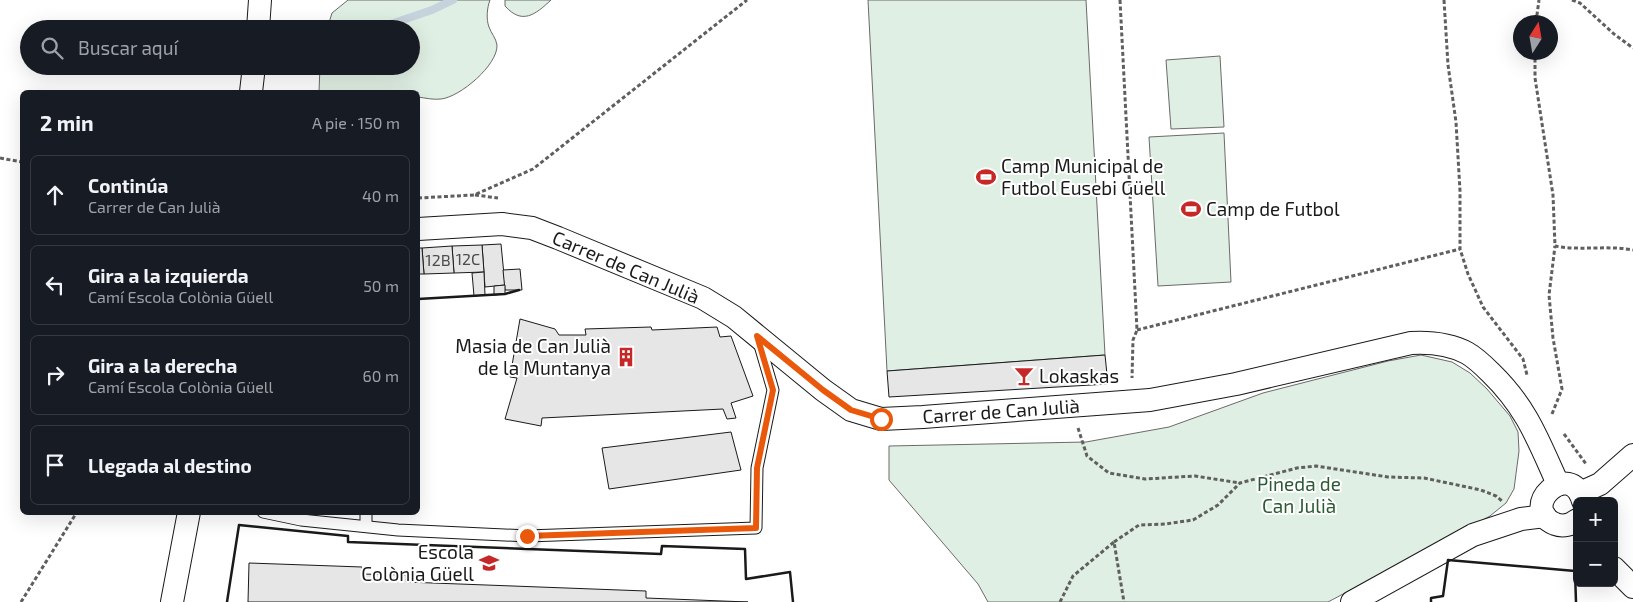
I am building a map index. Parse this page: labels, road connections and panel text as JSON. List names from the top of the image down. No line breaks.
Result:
{"streets":{"street":["Carrer de Can Julià"]},"parks":["Pineda de Can Julià"],"places":{"sports":["Camp Municipal de Futbol Eusebi Güell","Camp de Futbol"],"building":["Masia de Can Julià de la Muntanya"],"bar":["Lokaskas"],"school or university":["Escola Colònia Güell"]},"house_numbers":["12C","12B"],"north":"top","page":{"search":"Buscar aquí","heading":["2 min","A pie · 150 m"],"list":[["Continúa","Carrer de Can Julià","40 m"],["Gira a la izquierda","Camí Escola Colònia Güell","50 m"],["Gira a la derecha","Camí Escola Colònia Güell","60 m"],"Llegada al destino"],"map_buttons":["+","−"]}}
